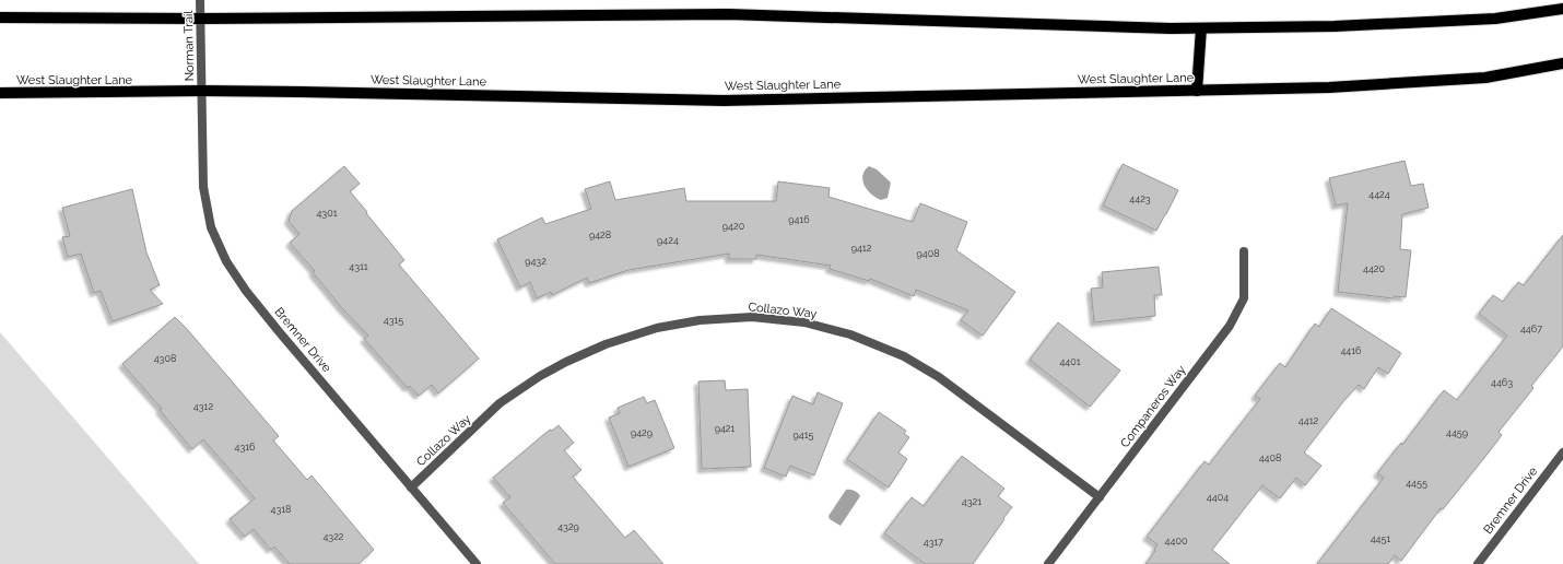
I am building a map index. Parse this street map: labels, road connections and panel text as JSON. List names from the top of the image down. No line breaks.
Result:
{"streets":{"main road":["West Slaughter Lane"],"street":["Norman Trail","Collazo Way","Bremner Drive","Companeros Way"]},"crossings":[["Norman Trail","West Slaughter Lane"],["Norman Trail","Bremner Drive"],["West Slaughter Lane","Bremner Drive"],["Collazo Way","Bremner Drive"],["Collazo Way","Companeros Way"]],"house_numbers":["4424","4423","4301","9416","9420","9428","9424","9412","9408","9432","4311","4420","4315","4467","4416","4308","4401","4463","4312","4412","9421","9429","4459","9415","4316","4408","4455","4404","4321","4318","4329","4322","4451","4400","4317"]}
